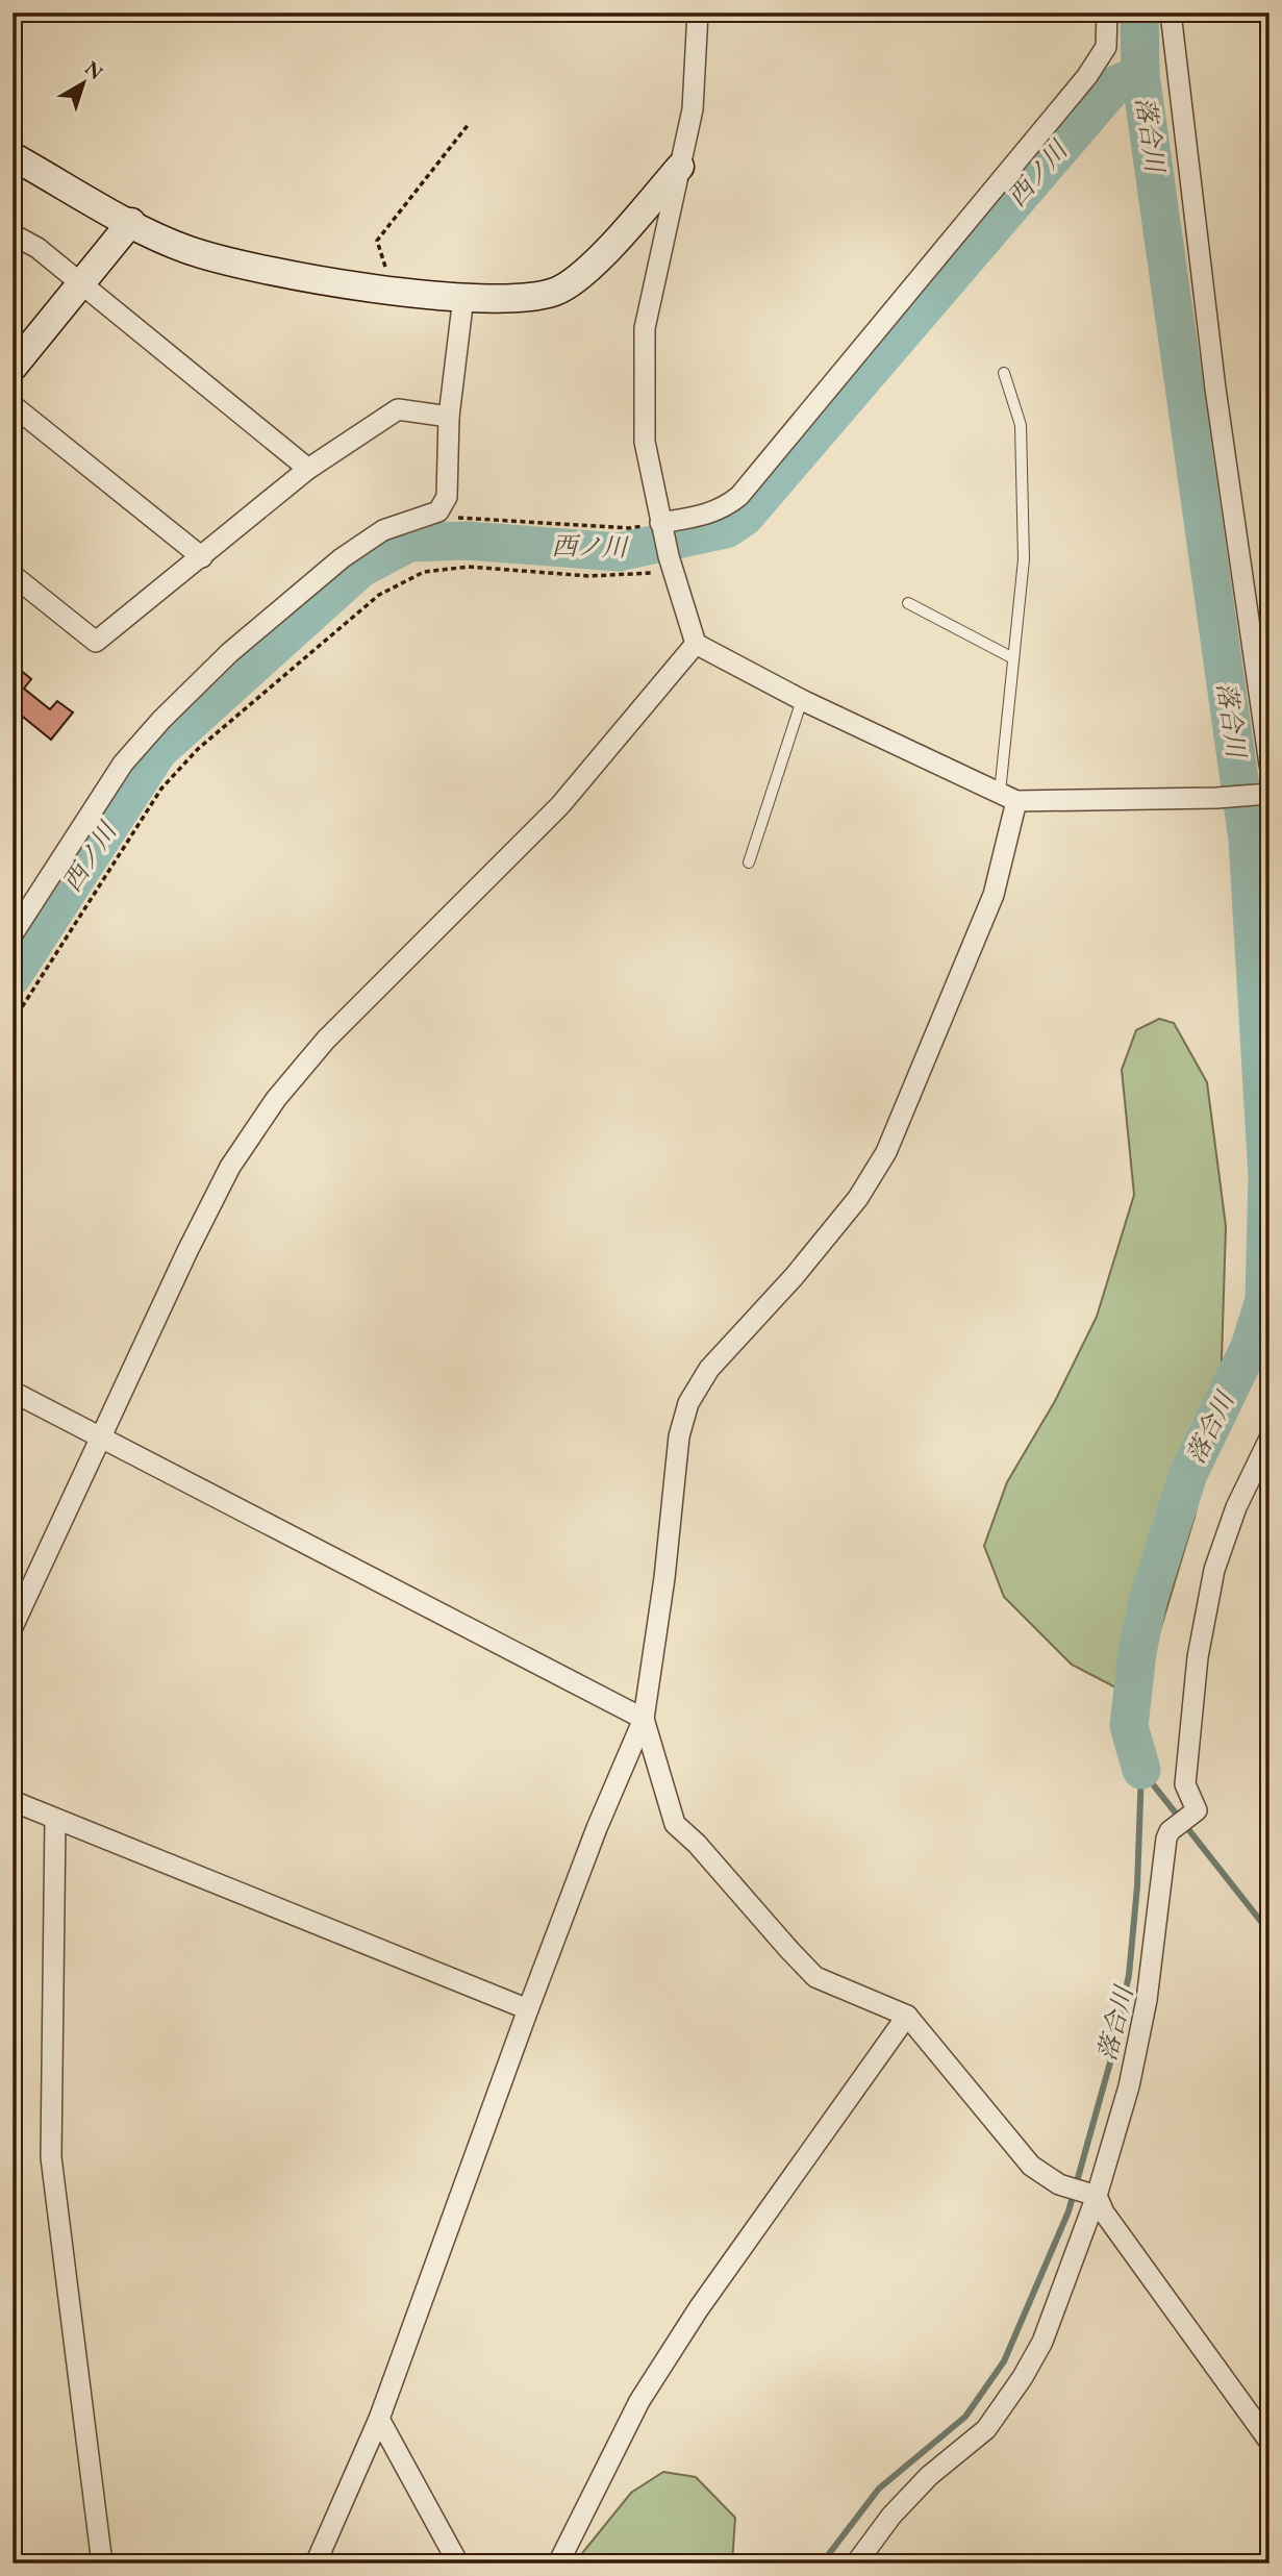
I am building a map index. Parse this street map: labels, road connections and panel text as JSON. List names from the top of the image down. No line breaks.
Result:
{"water":["落合川","西ノ川"],"north":"top right"}
